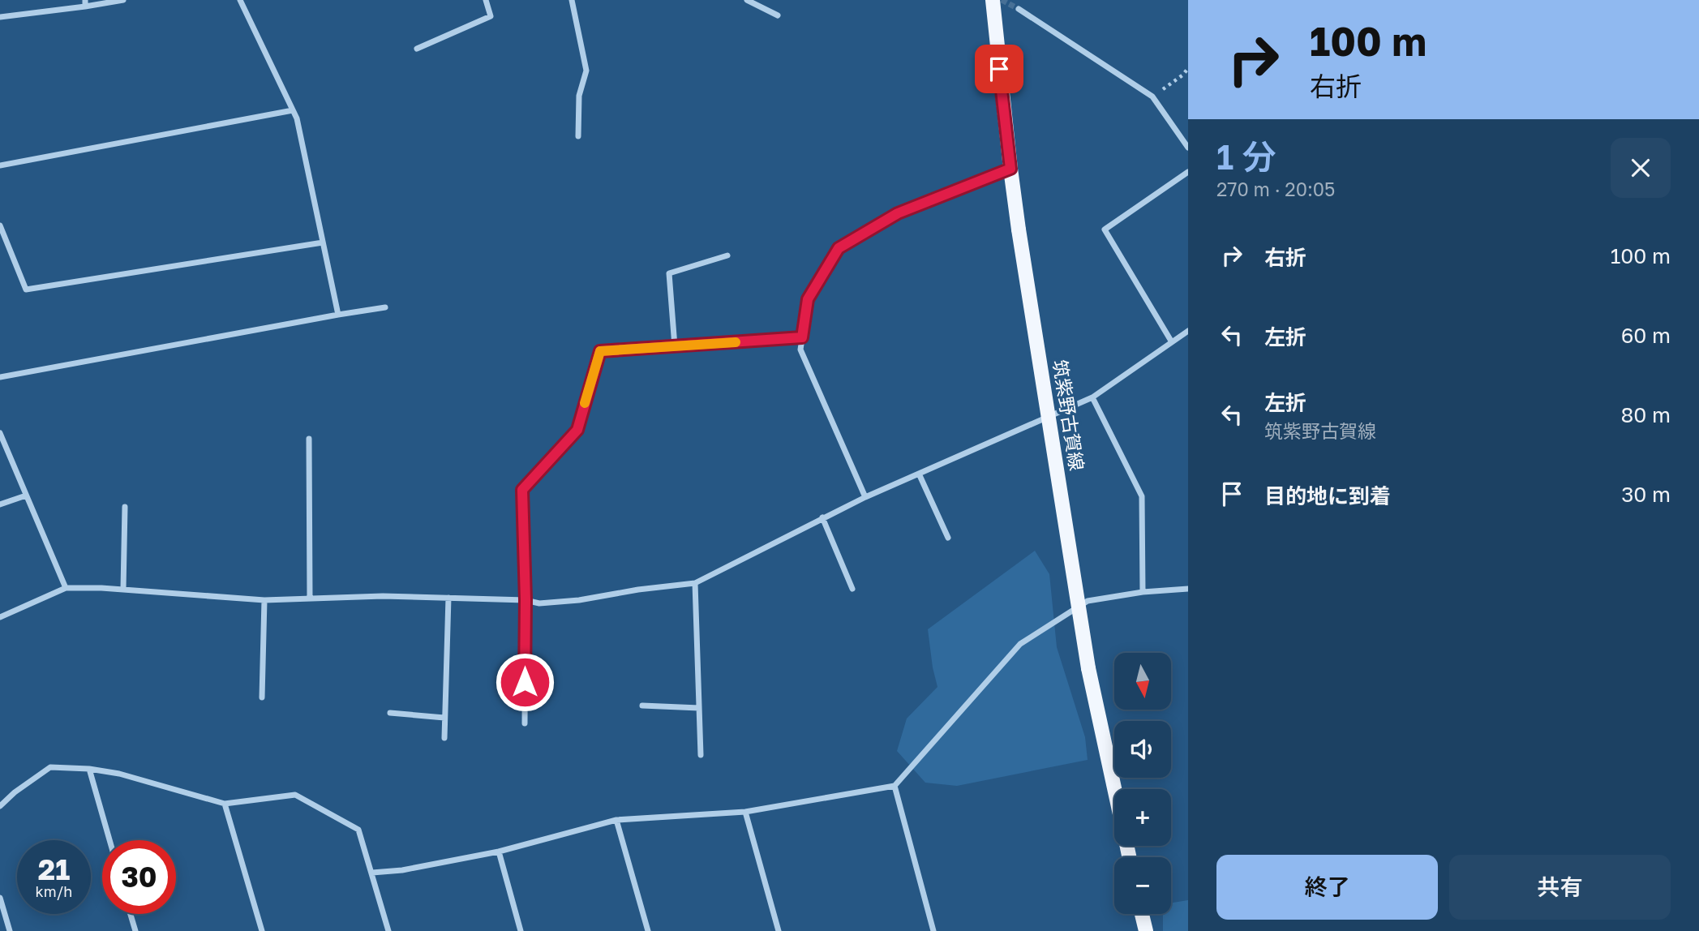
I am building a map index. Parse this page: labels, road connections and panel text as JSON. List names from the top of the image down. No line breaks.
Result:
{"streets":{"main road":["筑紫野古賀線"]},"north":"bottom","page":{"turn":["100 m","右折"],"heading":["1 分","270 m · 20:05"],"list":[{"name":"右折","value":"100 m"},{"name":"左折","value":"60 m"},{"name":"左折","note":"筑紫野古賀線","value":"80 m"},{"name":"目的地に到着","value":"30 m"}],"map_buttons":["+","−"],"speed":"21 km/h","limit":"30","buttons":["終了","共有"]}}
